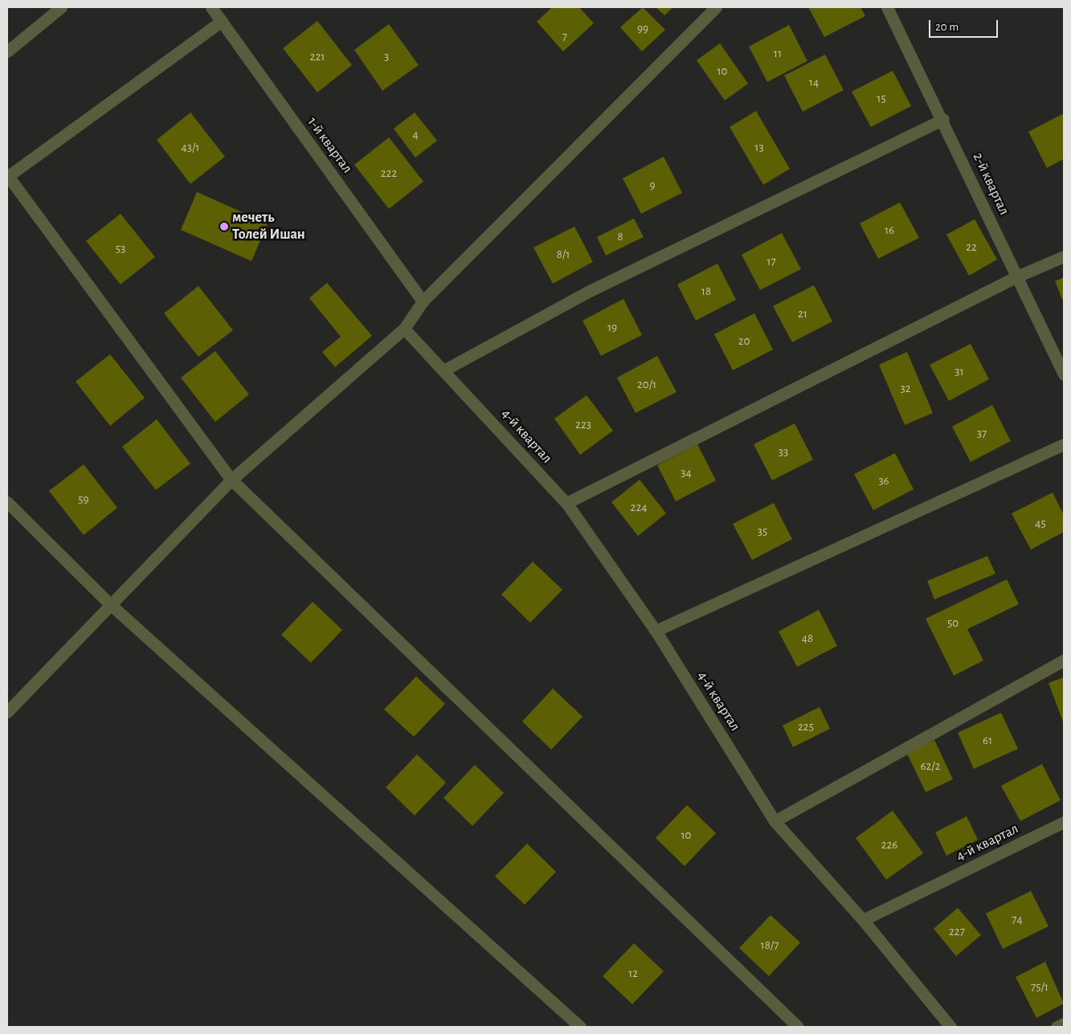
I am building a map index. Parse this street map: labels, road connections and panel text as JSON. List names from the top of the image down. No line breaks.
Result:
{"streets":{"street":["1-й квартал","2-й квартал","4-й квартал"]},"places":["мечеть Толей Ишан"],"house_numbers":["99","7","11","221","3","10","14","15","4","43/1","13","222","9","16","8","22","53","8/1","17","18","21","19","20","31","20/1","32","223","37","33","34","36","59","224","45","35","50","48","225","61","62/2","10","226","74","227","18/7","12","75/1"],"scale_bar":"20 m"}
